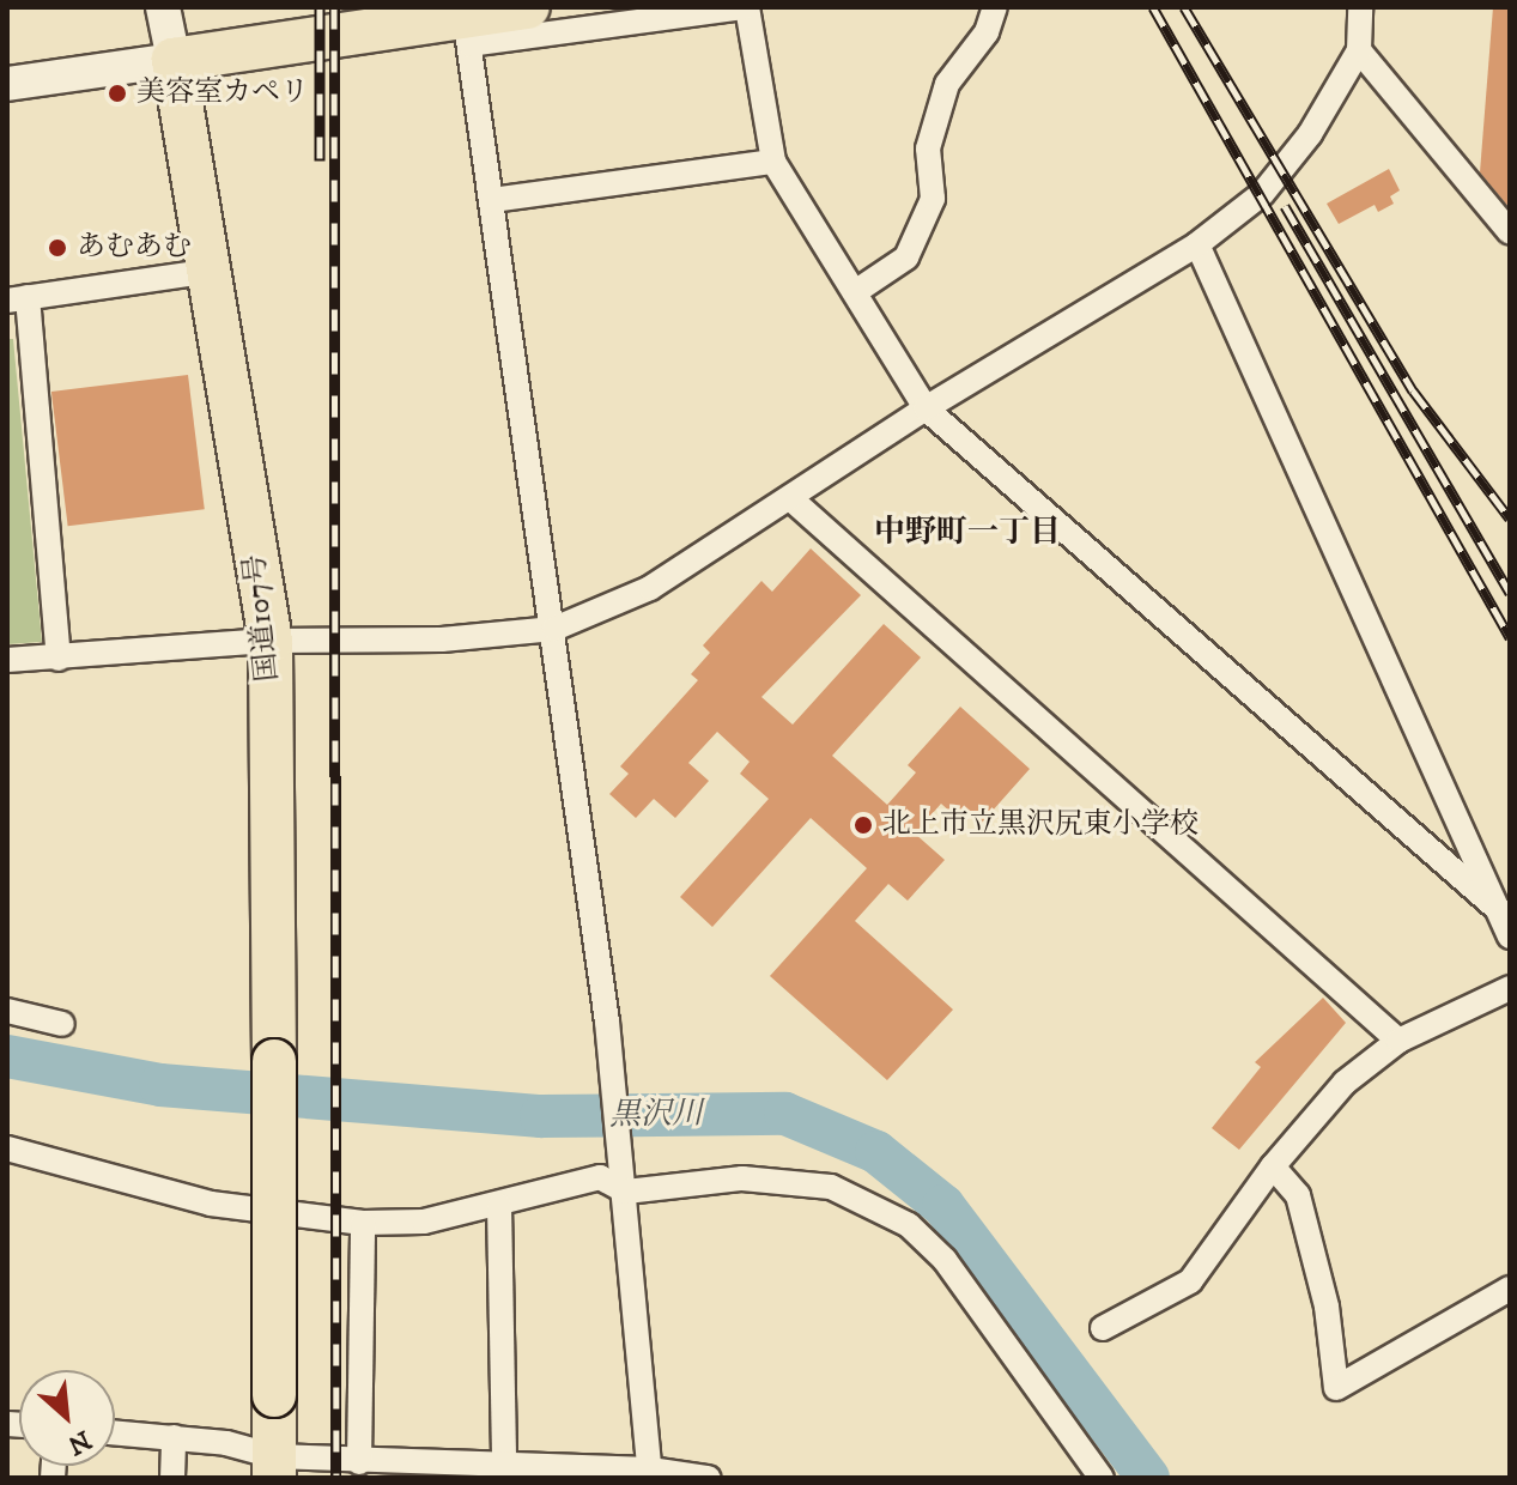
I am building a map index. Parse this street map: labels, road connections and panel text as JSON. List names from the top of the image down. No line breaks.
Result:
{"streets":{"highway":["国道107号"]},"districts":["中野町一丁目"],"water":["黒沢川"],"places":["美容室カペリ","あむあむ","北上市立黒沢尻東小学校"],"north":"bottom right"}
